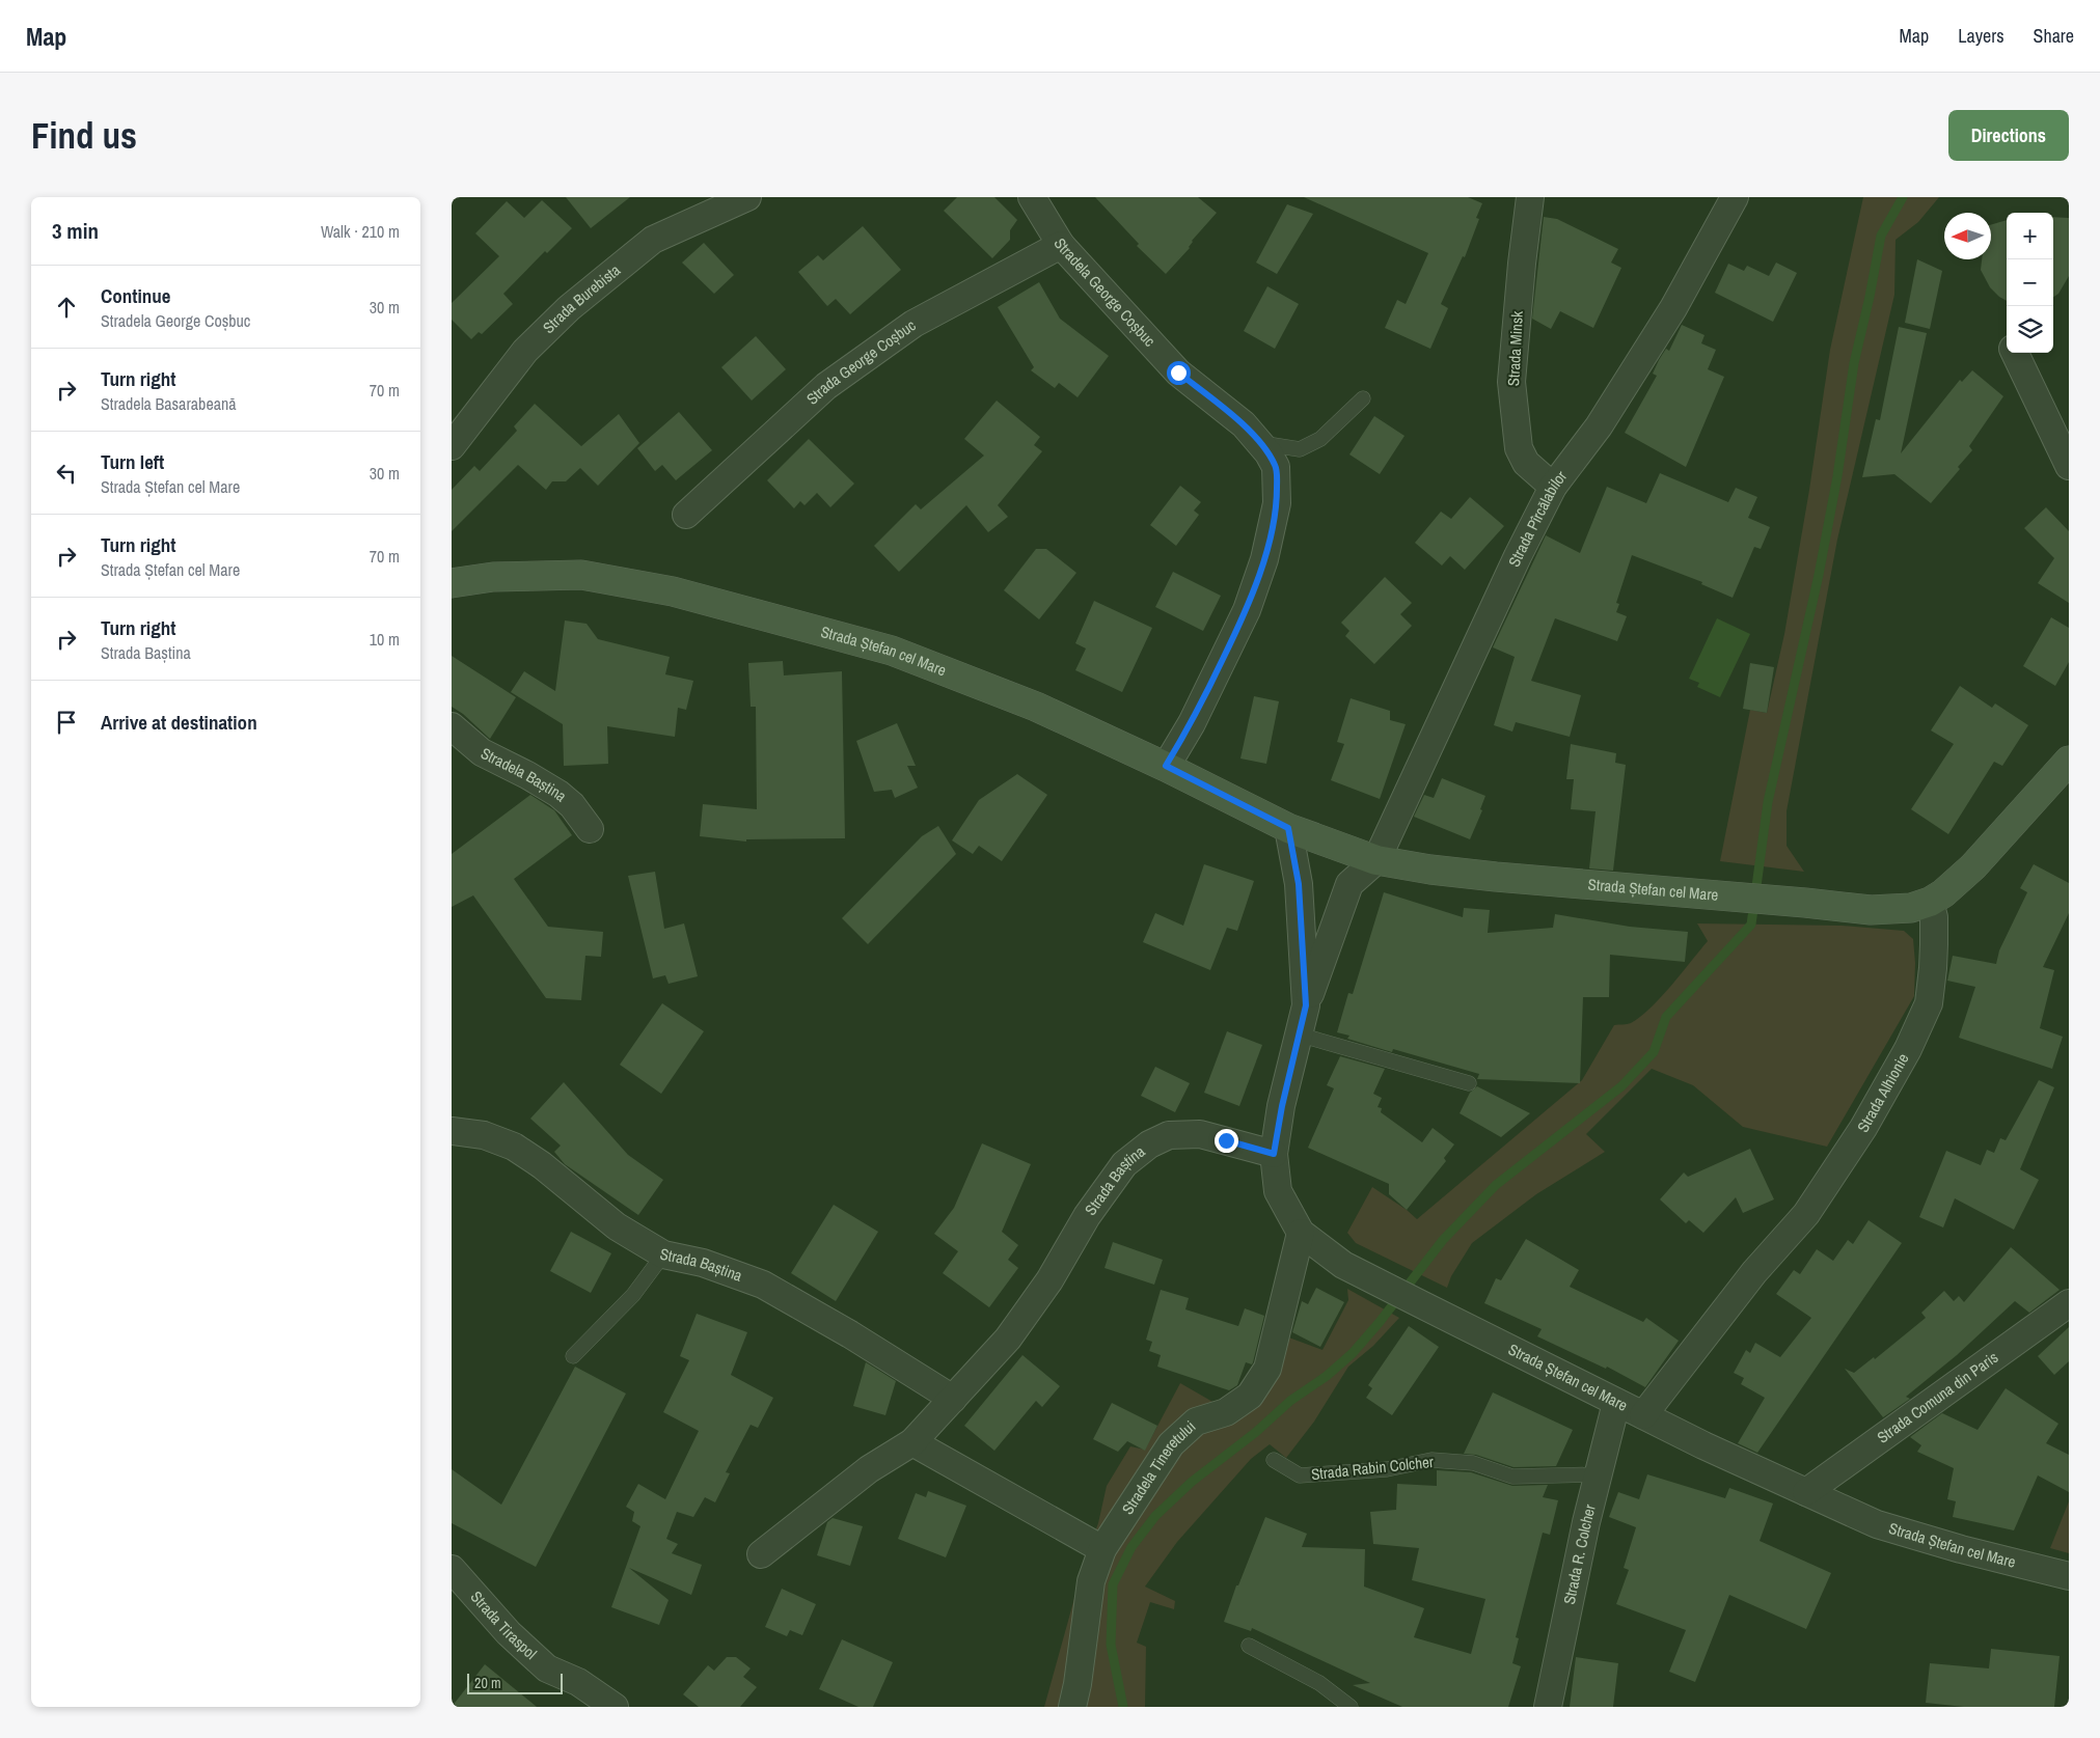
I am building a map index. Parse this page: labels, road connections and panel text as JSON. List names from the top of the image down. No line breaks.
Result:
{"streets":{"main road":["Strada Ștefan cel Mare"],"street":["Stradela George Coșbuc","Strada Burebista","Strada Minsk","Strada George Coșbuc","Strada Pîrcălabilor","Stradela Baștina","Strada Alhionie","Strada Baștina","Strada Comuna din Paris","Stradela Tineretului","Strada R. Colcher","Strada Tiraspol"],"lane":["Strada Rabin Colcher"]},"crossings":[["Stradela George Coșbuc","Strada George Coșbuc"],["Stradela George Coșbuc","Strada Ștefan cel Mare"],["Strada Minsk","Strada Pîrcălabilor"],["Strada Pîrcălabilor","Strada Ștefan cel Mare"],["Strada Ștefan cel Mare","Strada Alhionie"],["Strada Ștefan cel Mare","Strada Baștina"],["Strada Ștefan cel Mare","Strada Comuna din Paris"],["Strada Ștefan cel Mare","Stradela Tineretului"],["Strada Ștefan cel Mare","Strada R. Colcher"],["Strada Rabin Colcher","Strada R. Colcher"]],"scale_bar":"20 m","north":"left","page":{"header":"Map","nav":["Map","Layers","Share"],"buttons":"Directions","title":"Find us","heading":["3 min","Walk · 210 m"],"map_buttons":["+","−"],"list":[["Continue","Stradela George Coșbuc","30 m"],["Turn right","Stradela Basarabeană","70 m"],["Turn left","Strada Ștefan cel Mare","30 m"],["Turn right","Strada Ștefan cel Mare","70 m"],["Turn right","Strada Baștina","10 m"],"Arrive at destination"],"scale":"20 m"}}
